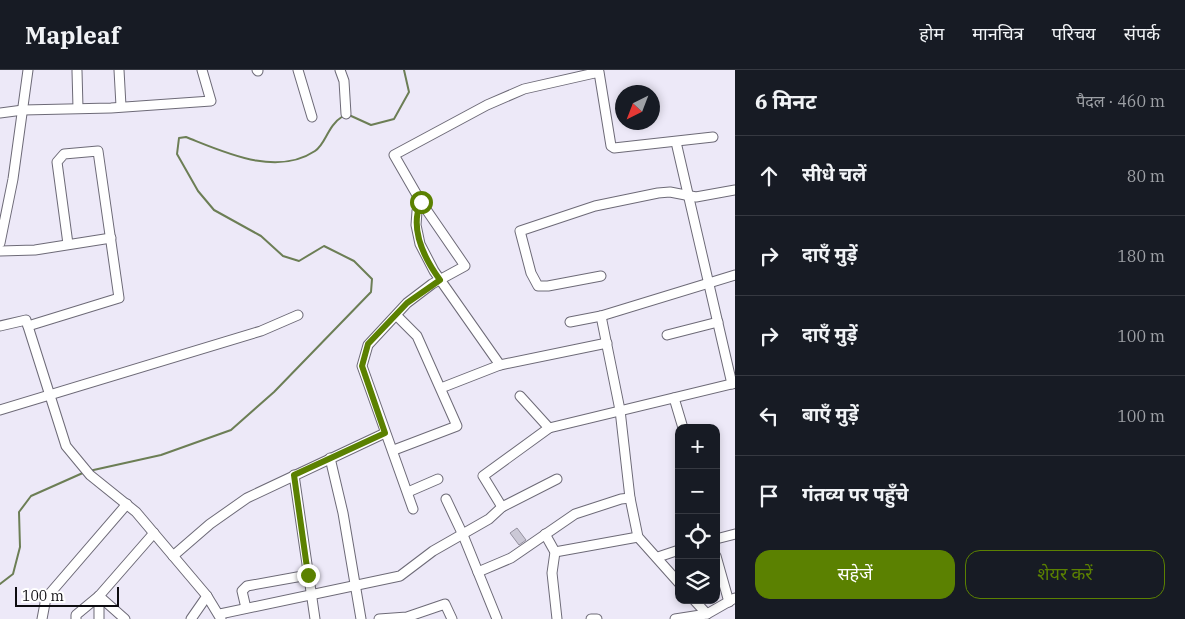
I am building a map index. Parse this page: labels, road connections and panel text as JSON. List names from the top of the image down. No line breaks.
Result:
{"scale_bar":"100 m","north":"bottom left","page":{"header":"Mapleaf","nav":["होम","मानचित्र","परिचय","संपर्क"],"heading":["6 मिनट","पैदल · 460 m"],"list":[["सीधे चलें","80 m"],["दाएँ मुड़ें","180 m"],["दाएँ मुड़ें","100 m"],["बाएँ मुड़ें","100 m"],"गंतव्य पर पहुँचे"],"map_buttons":["+","−"],"buttons":["सहेजें","शेयर करें"],"scale":"100 m"}}
